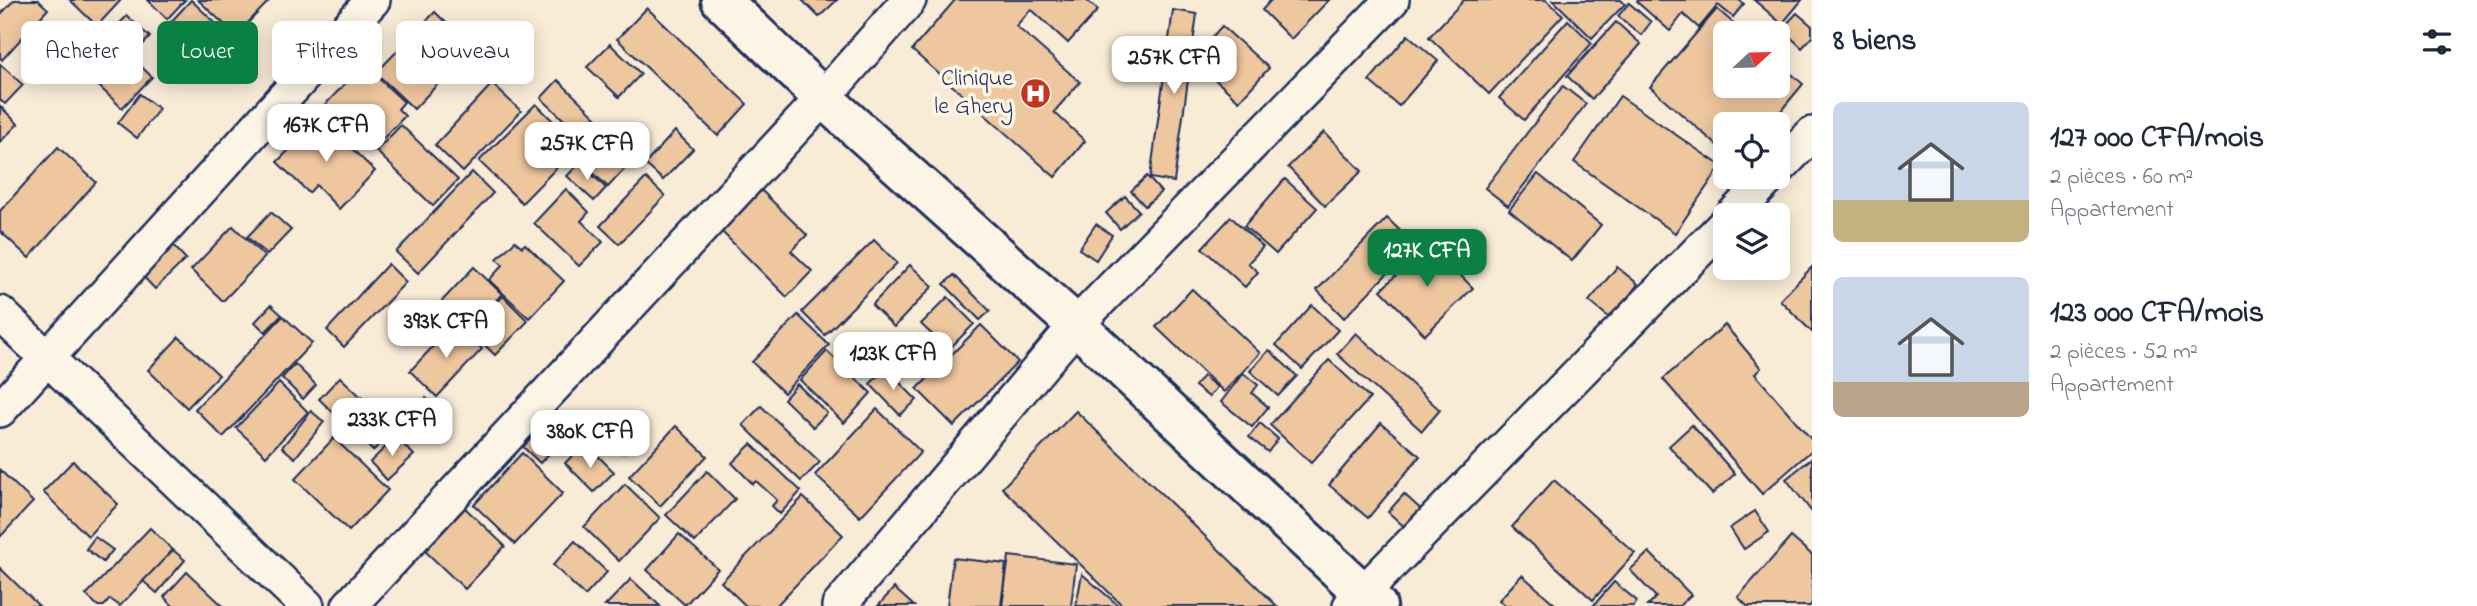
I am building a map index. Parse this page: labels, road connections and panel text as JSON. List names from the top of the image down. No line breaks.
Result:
{"places":{"hospital":["Clinique le Ghery"]},"north":"right","page":{"heading":"8 biens","chip":["Acheter","Louer","Filtres","Nouveau"],"price":["257K CFA","167K CFA","257K CFA","127K CFA","393K CFA","123K CFA","233K CFA","380K CFA"],"list":[{"name":"127 000 CFA/mois","note":"2 pièces · 60 m² · Appartement"},{"name":"123 000 CFA/mois","note":"2 pièces · 52 m² · Appartement"}]}}
